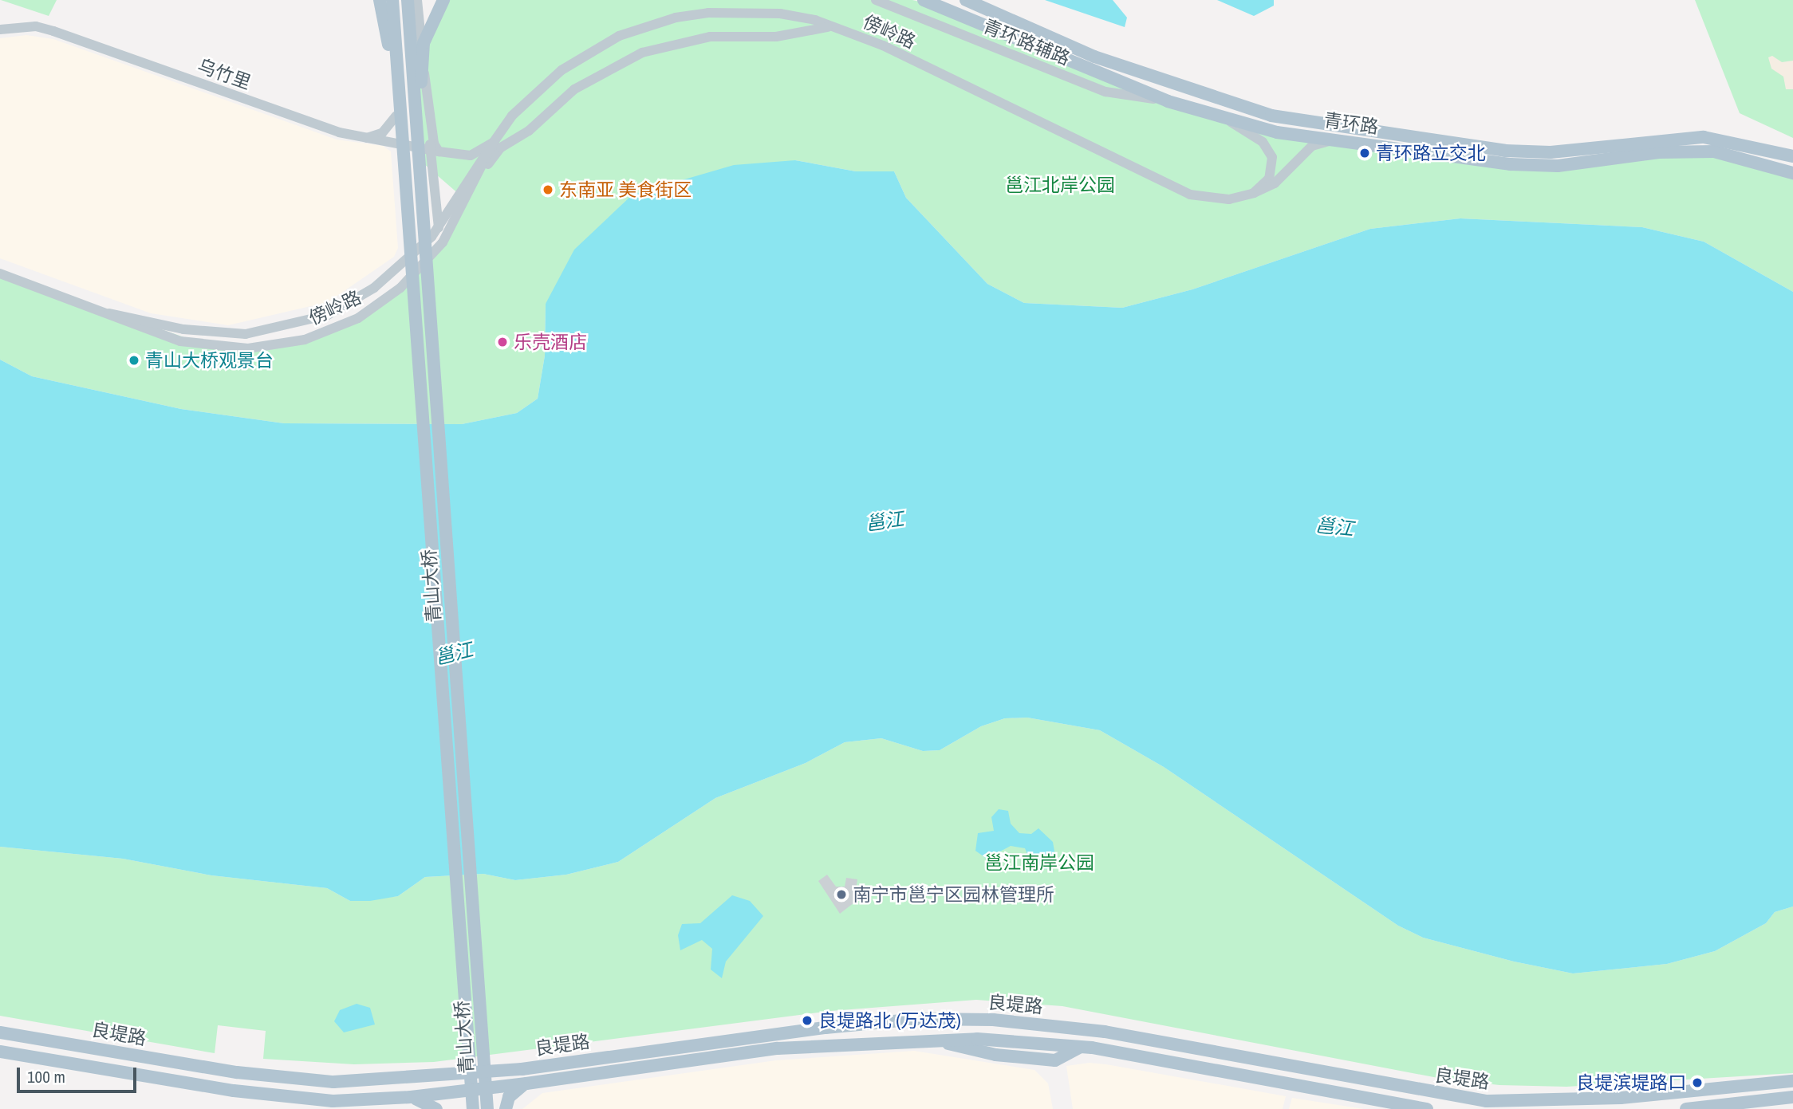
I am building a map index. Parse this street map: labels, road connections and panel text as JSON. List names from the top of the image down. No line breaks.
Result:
{"streets":{"main road":["青环路","青山大桥","良堤路"],"street":["傍岭路","青环路辅路","乌竹里"]},"crossings":[["傍岭路","乌竹里"],["傍岭路","青环路"],["青环路辅路","青环路"]],"water":["邕江"],"parks":["邕江北岸公园","邕江南岸公园"],"places":["青环路立交北","东南亚 美食街区","乐壳酒店","青山大桥观景台","南宁市邕宁区园林管理所","良堤路北 (万达茂)","良堤滨堤路口"],"scale_bar":"100 m"}
